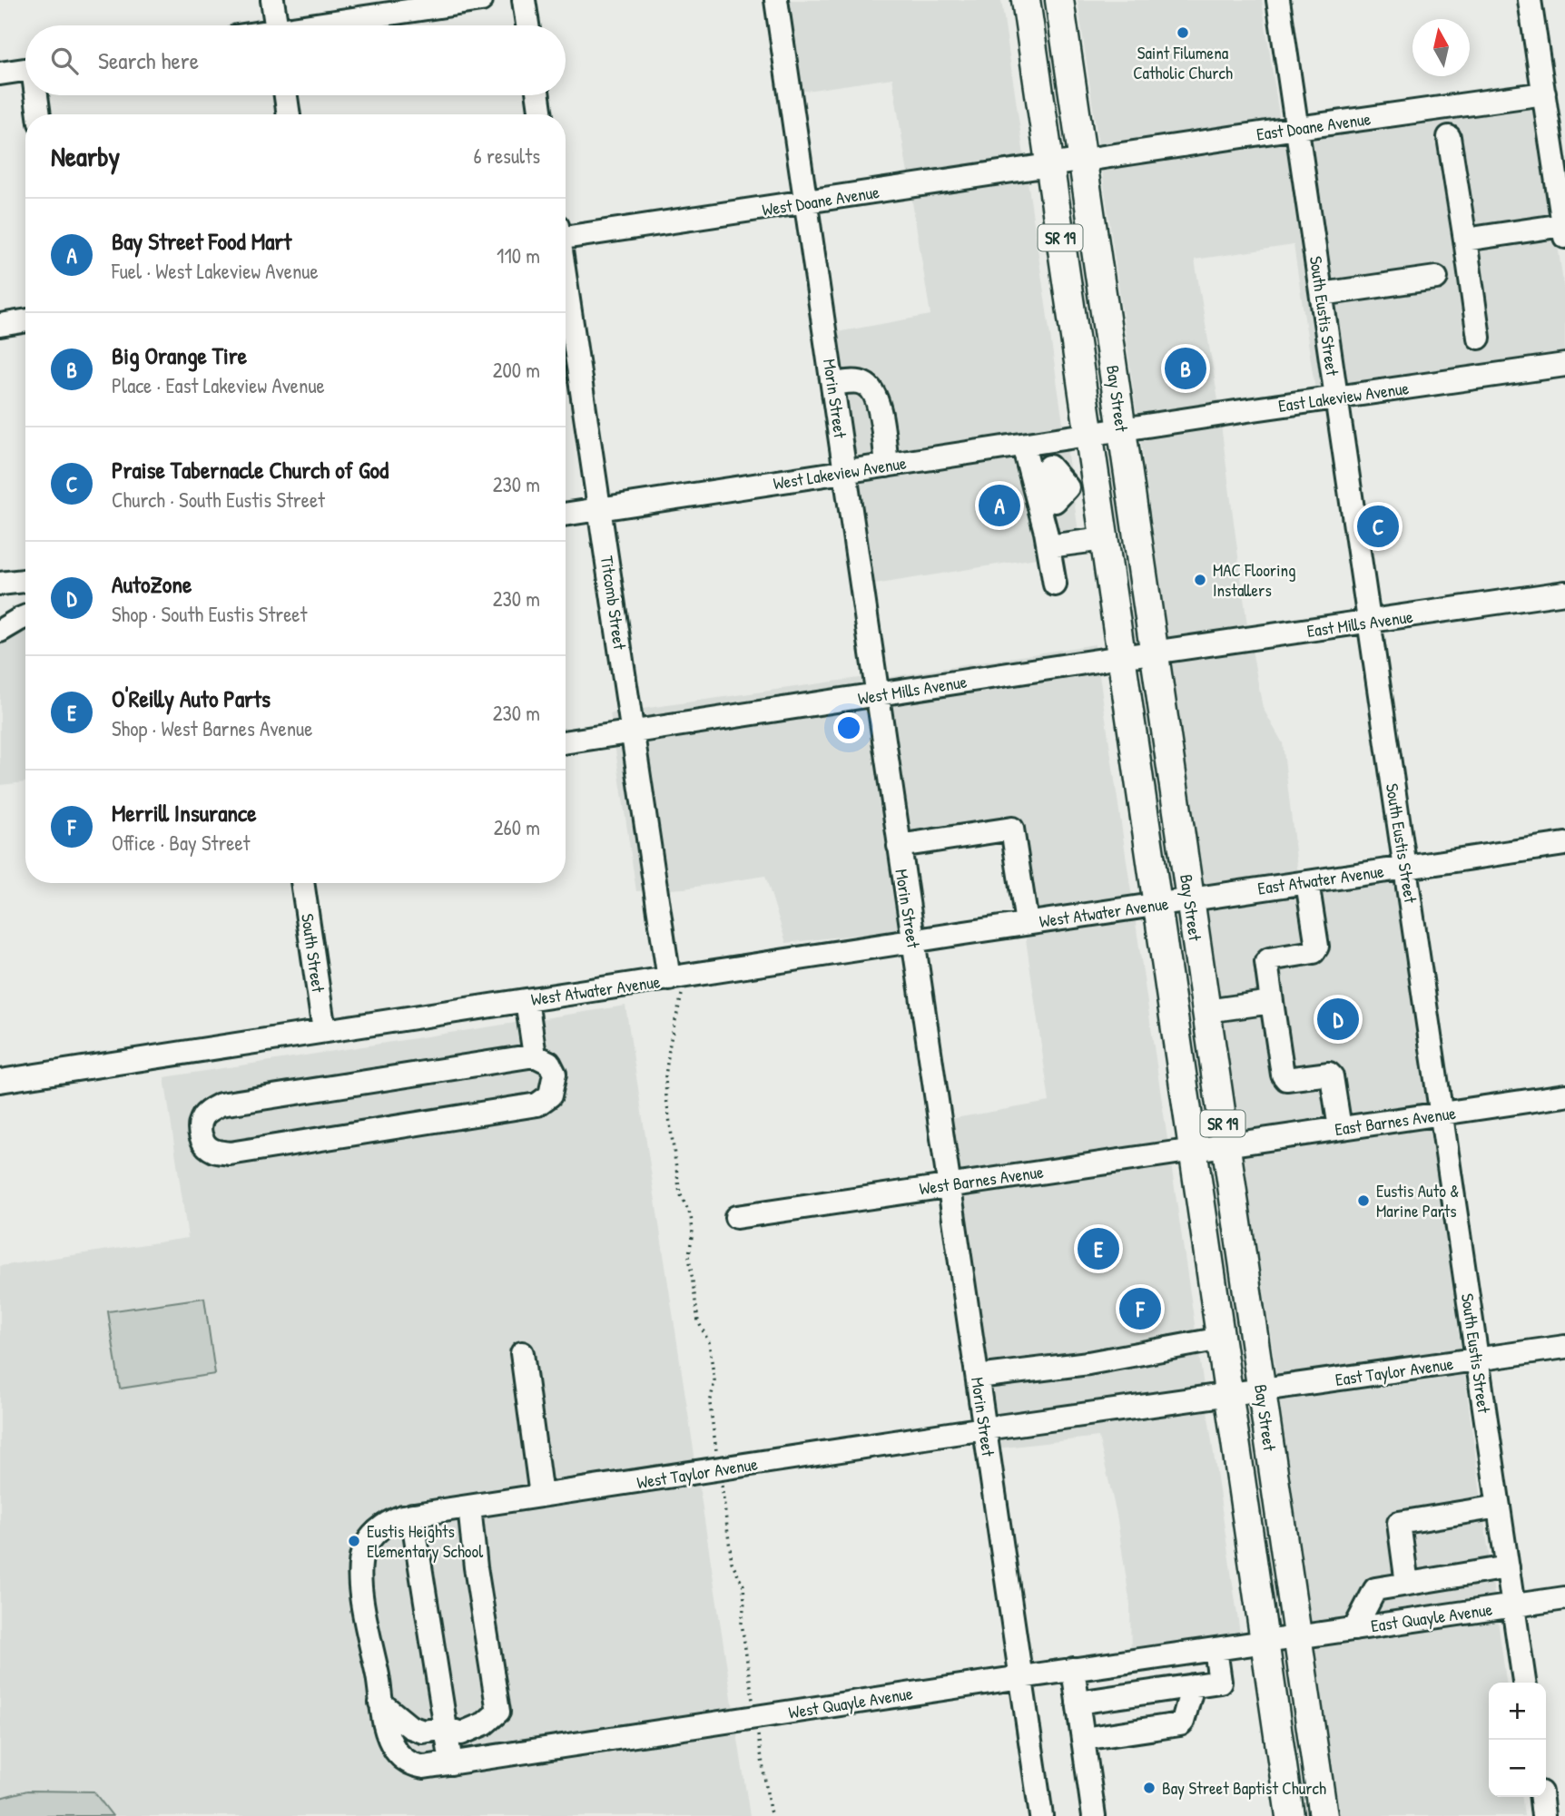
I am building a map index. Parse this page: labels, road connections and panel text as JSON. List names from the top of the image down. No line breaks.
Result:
{"streets":{"main road":["SR 19","Bay Street"],"street":["East Doane Avenue","West Doane Avenue","South Eustis Street","East Lakeview Avenue","Morin Street","West Lakeview Avenue","Titcomb Street","East Mills Avenue","West Mills Avenue","East Atwater Avenue","West Atwater Avenue","South Street","East Barnes Avenue","West Barnes Avenue","East Taylor Avenue","West Taylor Avenue","East Quayle Avenue","West Quayle Avenue"]},"crossings":[["East Doane Avenue","West Doane Avenue"],["East Doane Avenue","South Eustis Street"],["East Doane Avenue","Bay Street"],["West Doane Avenue","Morin Street"],["West Doane Avenue","Bay Street"],["South Eustis Street","East Lakeview Avenue"],["South Eustis Street","East Mills Avenue"],["South Eustis Street","East Atwater Avenue"],["South Eustis Street","East Barnes Avenue"],["South Eustis Street","East Taylor Avenue"],["South Eustis Street","East Quayle Avenue"],["East Lakeview Avenue","Bay Street"],["East Lakeview Avenue","West Lakeview Avenue"],["Morin Street","West Lakeview Avenue"],["Morin Street","West Mills Avenue"],["Morin Street","West Atwater Avenue"],["Morin Street","West Barnes Avenue"],["Morin Street","West Taylor Avenue"],["Morin Street","West Quayle Avenue"],["Bay Street","West Lakeview Avenue"],["Bay Street","East Mills Avenue"],["Bay Street","West Mills Avenue"],["Bay Street","East Atwater Avenue"],["Bay Street","West Atwater Avenue"],["Bay Street","East Barnes Avenue"],["Bay Street","West Barnes Avenue"],["Bay Street","East Taylor Avenue"],["Bay Street","West Taylor Avenue"],["Bay Street","East Quayle Avenue"],["Bay Street","West Quayle Avenue"],["West Lakeview Avenue","Titcomb Street"],["Titcomb Street","West Mills Avenue"],["Titcomb Street","West Atwater Avenue"],["East Mills Avenue","West Mills Avenue"],["East Atwater Avenue","West Atwater Avenue"],["West Atwater Avenue","South Street"],["East Barnes Avenue","West Barnes Avenue"],["East Taylor Avenue","West Taylor Avenue"],["West Taylor Avenue","West Quayle Avenue"],["East Quayle Avenue","West Quayle Avenue"]],"places":["Saint Filumena Catholic Church","MAC Flooring Installers","Eustis Auto & Marine Parts","Eustis Heights Elementary School","Bay Street Baptist Church"],"north":"top","page":{"search":"Search here","heading":["Nearby","6 results"],"list":[{"mark":"A","name":"Bay Street Food Mart","note":"Fuel · West Lakeview Avenue","value":"110 m"},{"mark":"B","name":"Big Orange Tire","note":"Place · East Lakeview Avenue","value":"200 m"},{"mark":"C","name":"Praise Tabernacle Church of God","note":"Church · South Eustis Street","value":"230 m"},{"mark":"D","name":"AutoZone","note":"Shop · South Eustis Street","value":"230 m"},{"mark":"E","name":"O'Reilly Auto Parts","note":"Shop · West Barnes Avenue","value":"230 m"},{"mark":"F","name":"Merrill Insurance","note":"Office · Bay Street","value":"260 m"}],"pins":["B","A","C","D","E","F"],"map_buttons":["+","−"]}}
